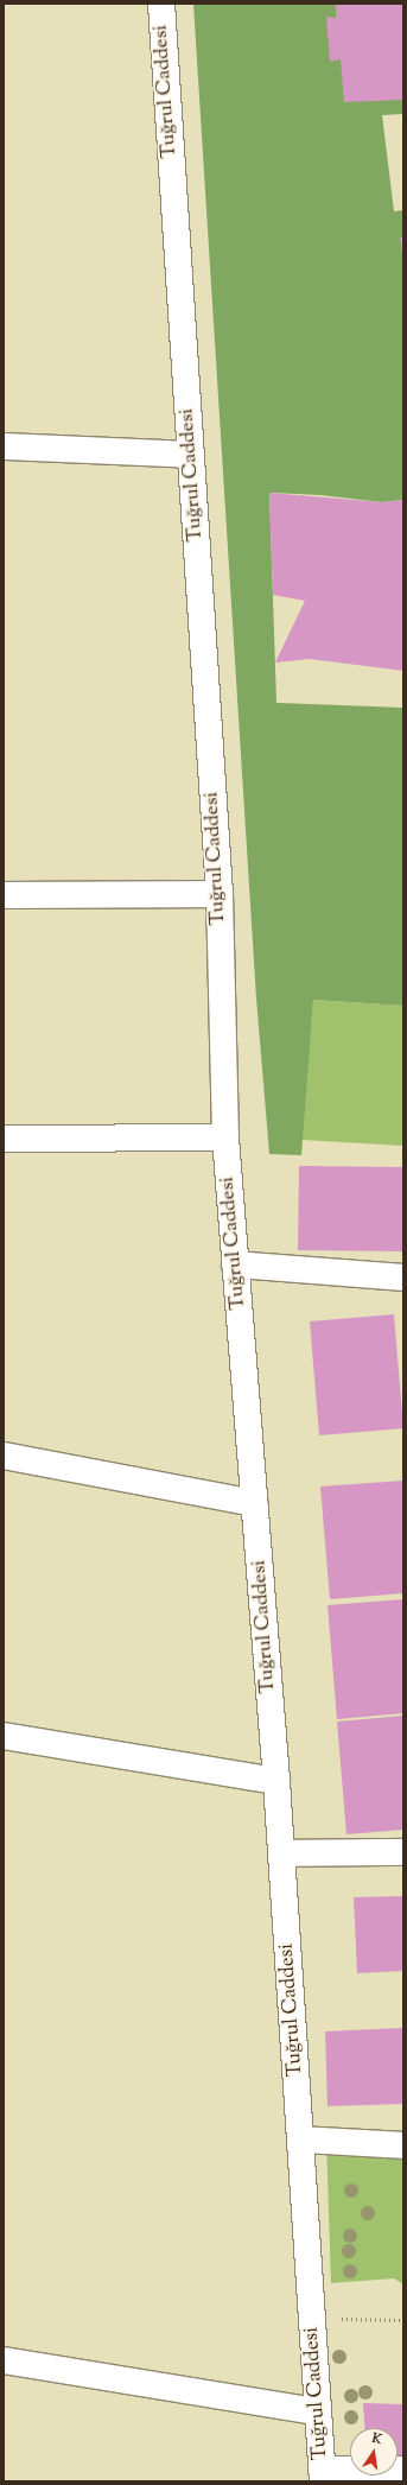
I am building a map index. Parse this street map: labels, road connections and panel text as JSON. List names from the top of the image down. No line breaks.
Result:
{"streets":{"main road":["Tuğrul Caddesi"]},"north":"top"}
